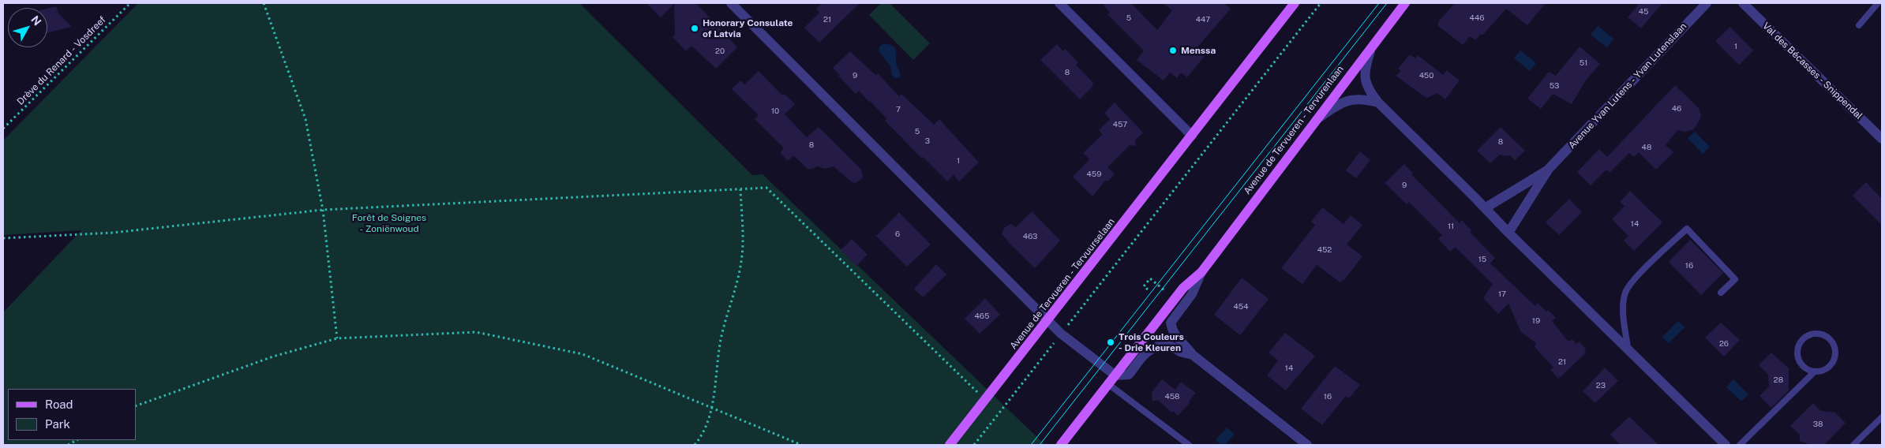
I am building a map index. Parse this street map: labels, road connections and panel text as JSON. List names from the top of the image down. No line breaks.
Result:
{"streets":{"main road":["Avenue de Tervueren - Tervurenlaan","Avenue de Tervueren - Tervuurselaan"],"street":["Val des Bécasses - Snippendal","Avenue Yvan Lutens - Yvan Lutenslaan"],"path":["Drève du Renard - Vosdreef"]},"parks":["Forêt de Soignes - Zoniënwoud"],"places":["Honorary Consulate of Latvia","Menssa","Trois Couleurs - Drie Kleuren"],"house_numbers":["45","5","446","21","447","1","20","51","8","9","450","53","46","7","10","457","5","3","8","8","48","1","459","9","14","11","6","463","452","15","16","17","454","465","19","26","21","14","28","23","458","16","38"],"legend":["Road","Park"],"north":"top right"}
